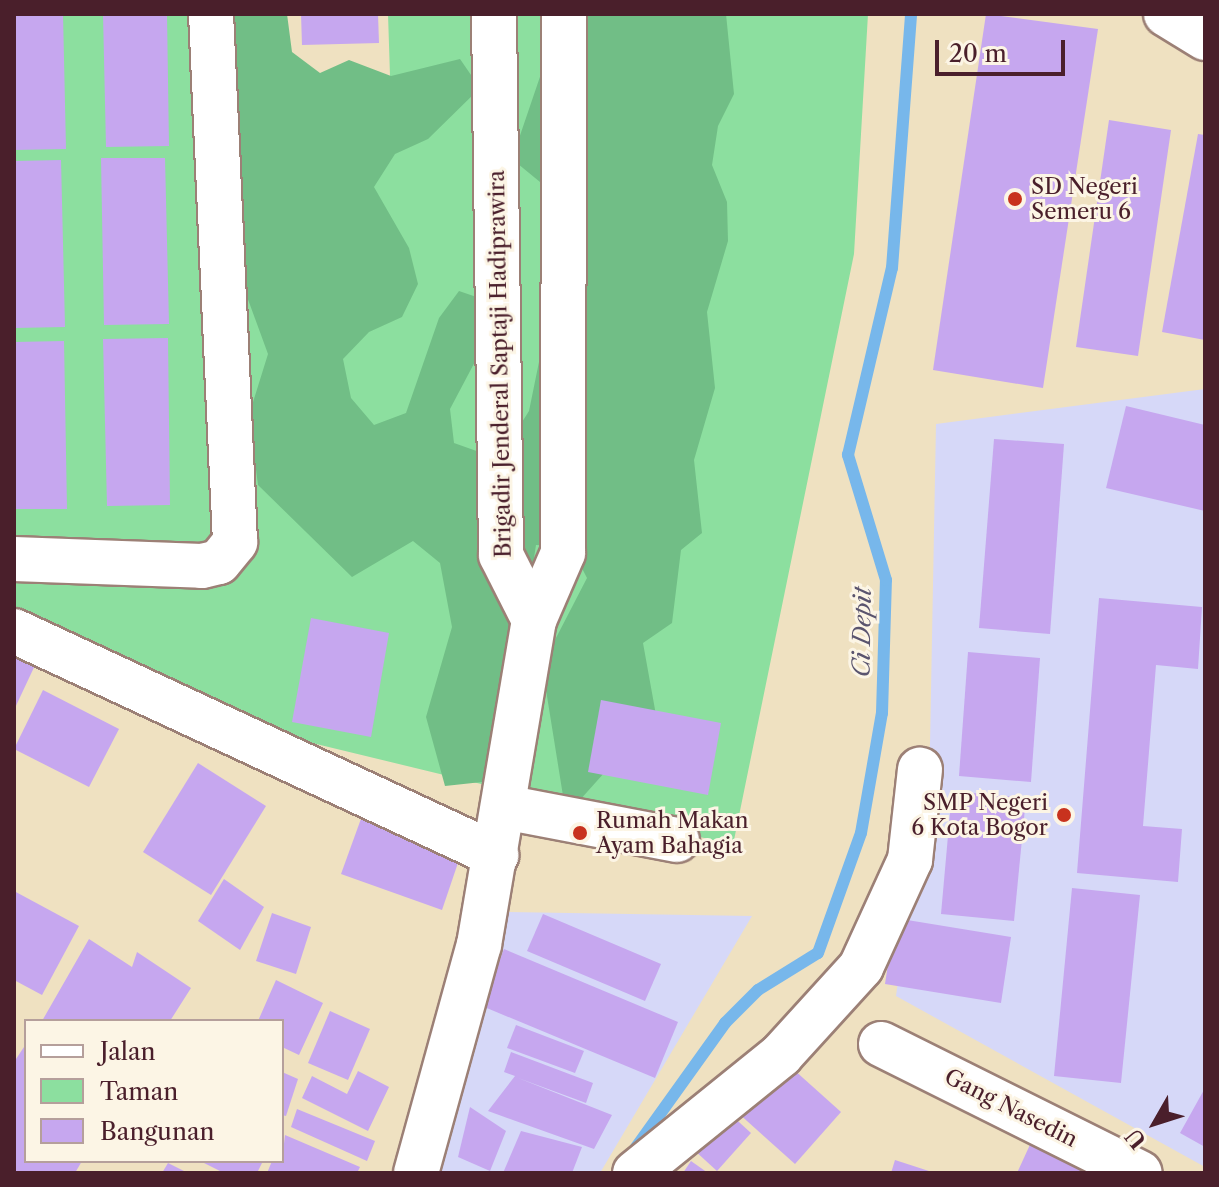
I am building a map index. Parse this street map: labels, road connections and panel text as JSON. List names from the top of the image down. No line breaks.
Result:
{"streets":{"street":["Brigadir Jenderal Saptaji Hadiprawira","Gang Nasedin"]},"water":["Ci Depit"],"places":["SD Negeri Semeru 6","SMP Negeri 6 Kota Bogor","Rumah Makan Ayam Bahagia"],"legend":["Jalan","Taman","Bangunan"],"scale_bar":"20 m","north":"bottom left"}
